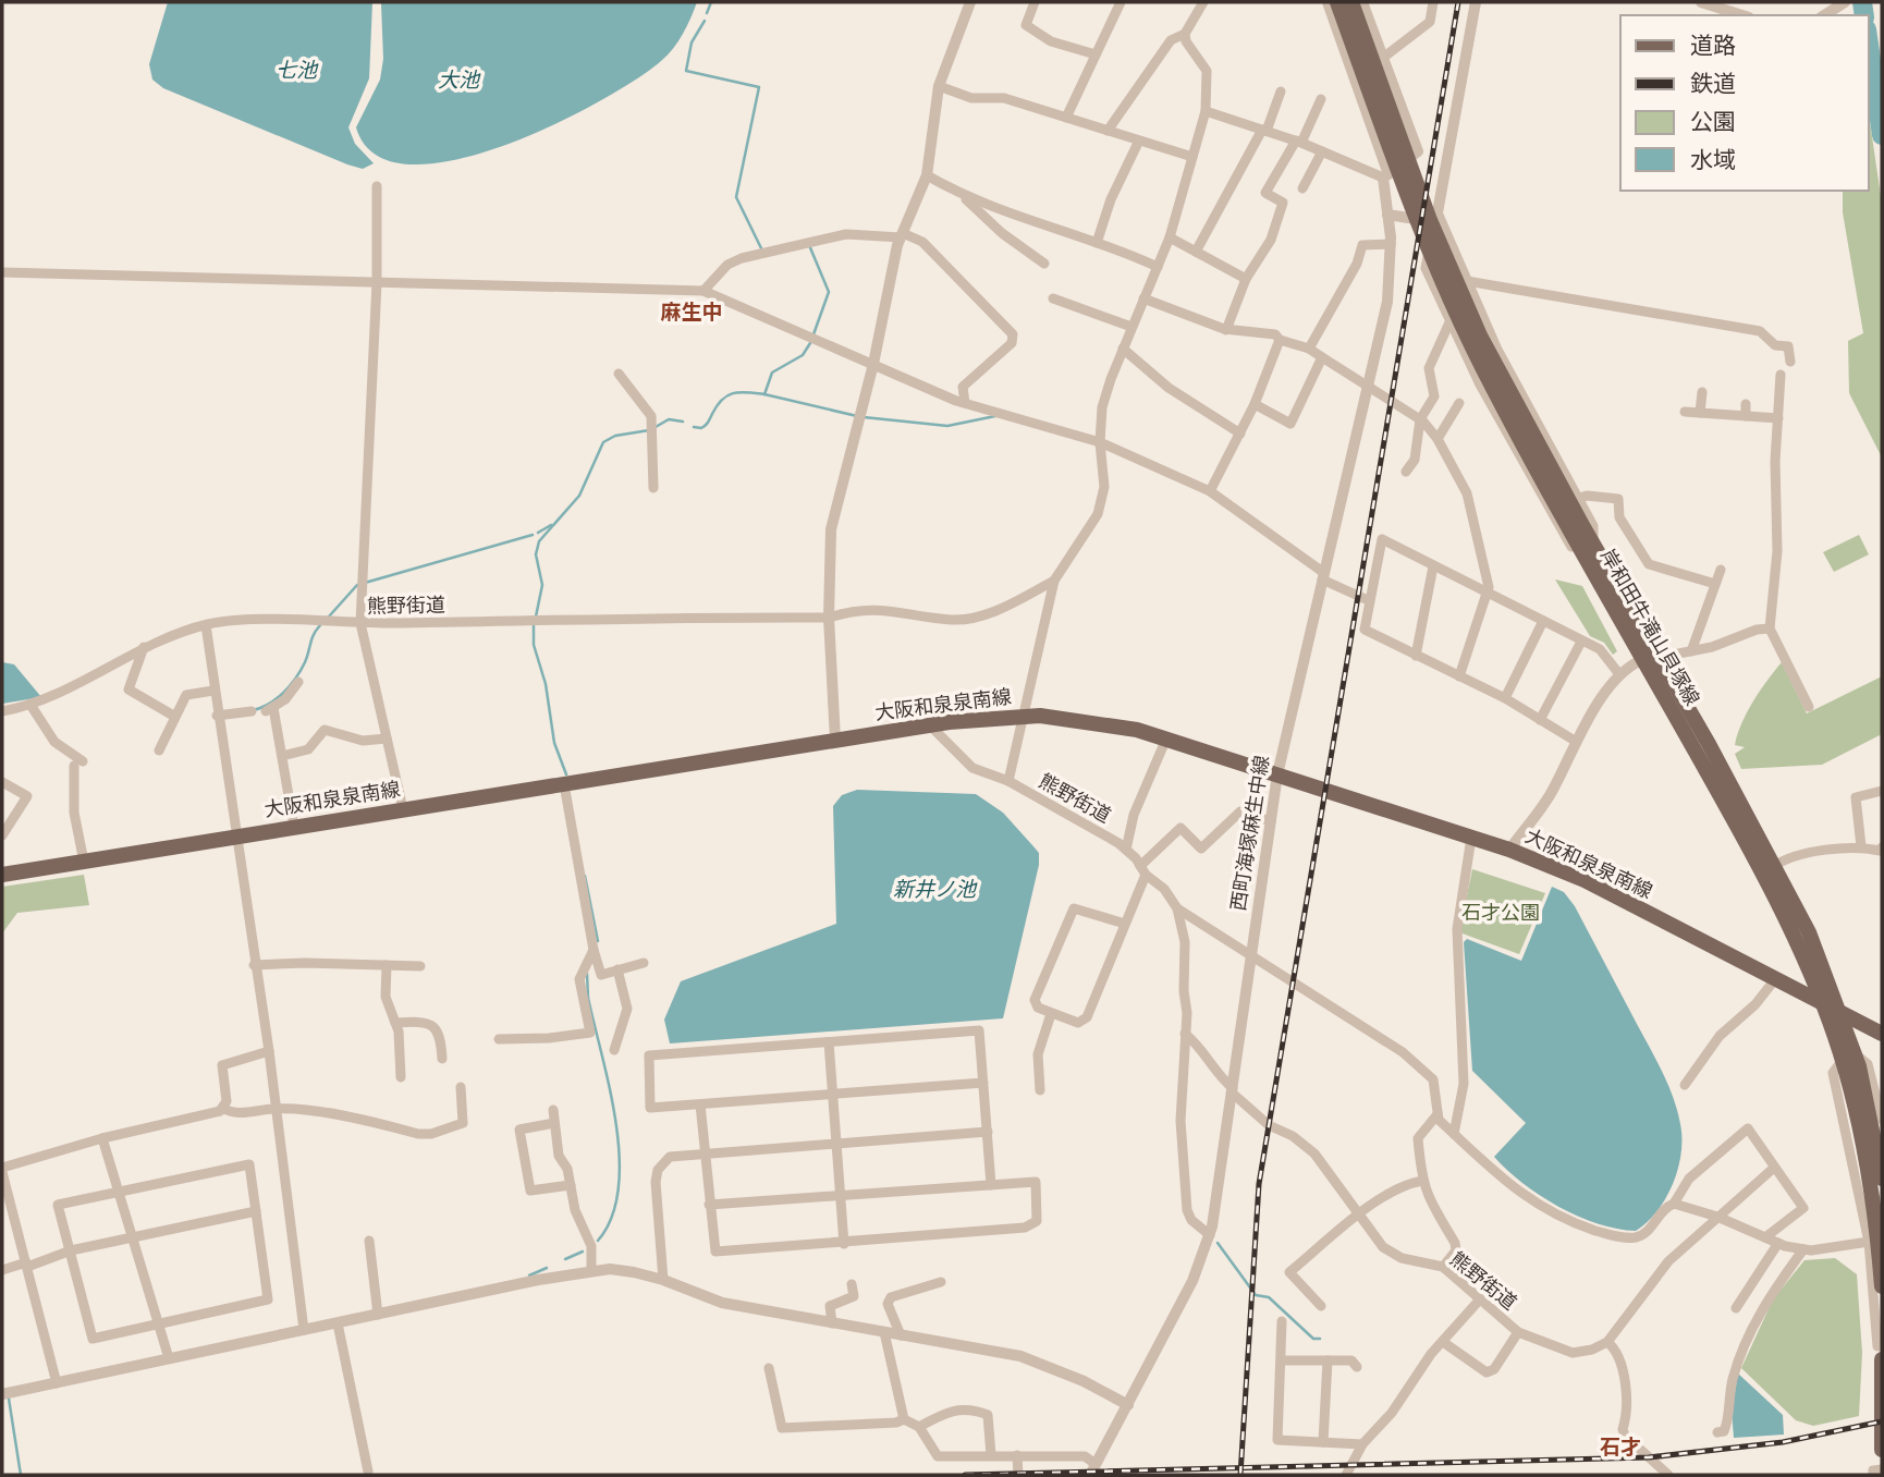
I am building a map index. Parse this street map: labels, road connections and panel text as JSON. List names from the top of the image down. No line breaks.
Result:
{"streets":{"main road":["岸和田牛滝山貝塚線","大阪和泉泉南線"],"street":["熊野街道","西町海塚麻生中線"]},"crossings":[["熊野街道","大阪和泉泉南線"],["熊野街道","西町海塚麻生中線"],["岸和田牛滝山貝塚線","大阪和泉泉南線"],["大阪和泉泉南線","西町海塚麻生中線"]],"districts":["麻生中","石才"],"water":["七池","大池","新井ノ池"],"parks":["石才公園"],"legend":["道路","鉄道","公園","水域"]}
